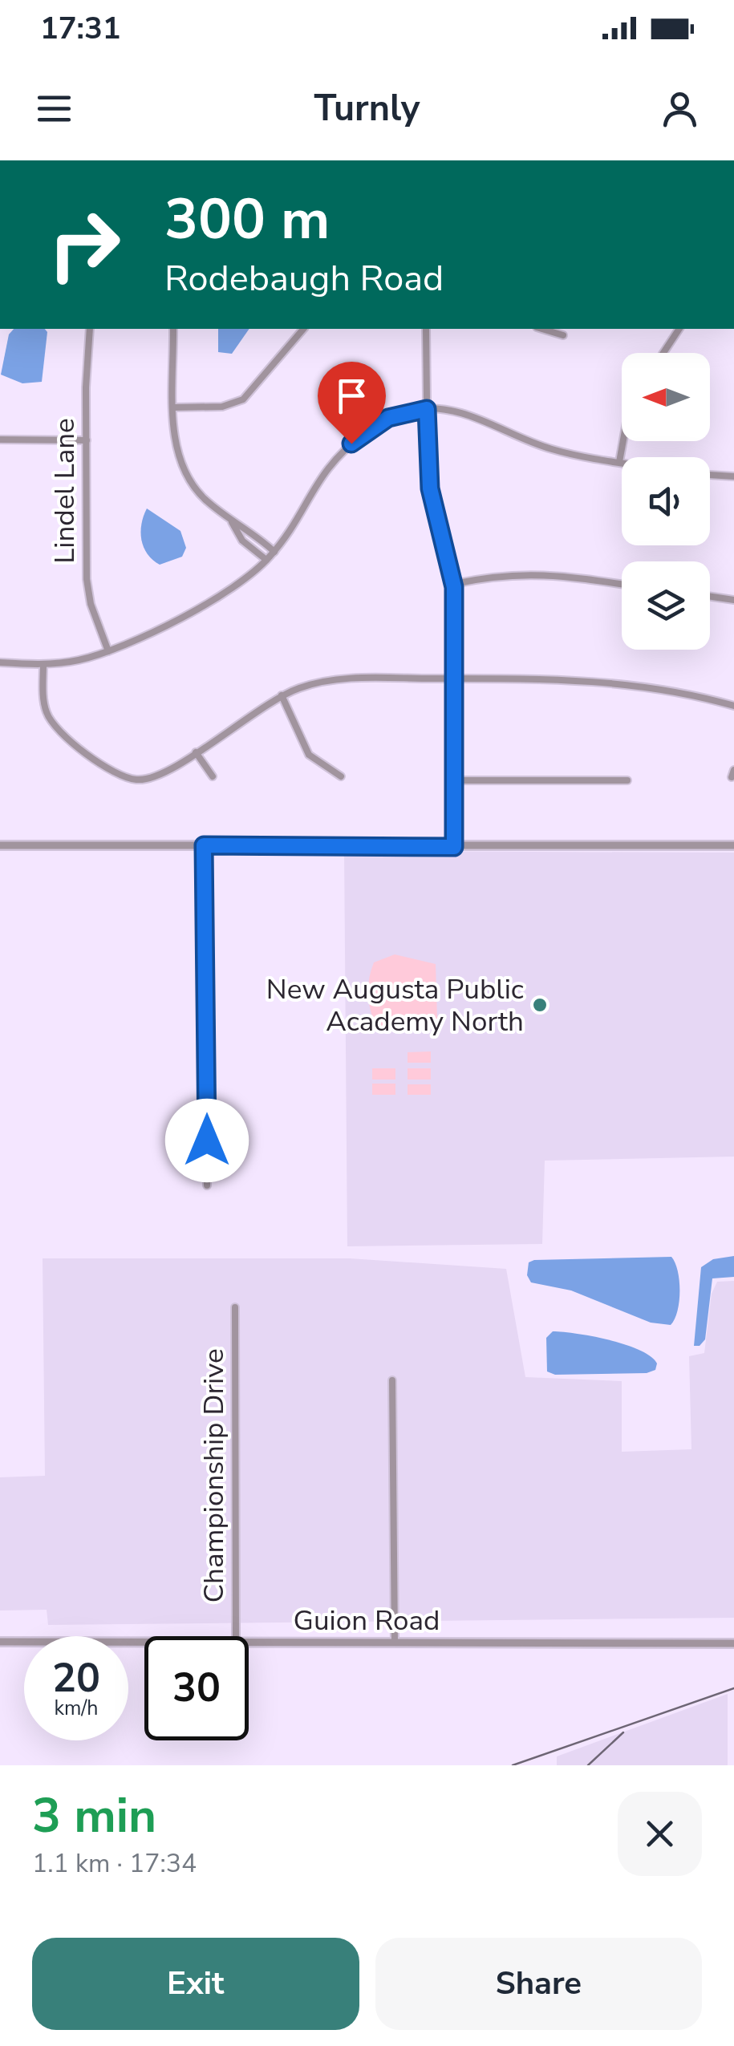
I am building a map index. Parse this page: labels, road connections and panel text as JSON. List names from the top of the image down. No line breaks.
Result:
{"streets":{"street":["Lindel Lane","Championship Drive","Guion Road"]},"places":["New Augusta Public Academy North"],"north":"left","page":{"status":"17:31","header":"Turnly","turn":["300 m","Rodebaugh Road"],"speed":"20 km/h","limit":"30","heading":["3 min","1.1 km · 17:34"],"buttons":["Exit","Share"]}}
